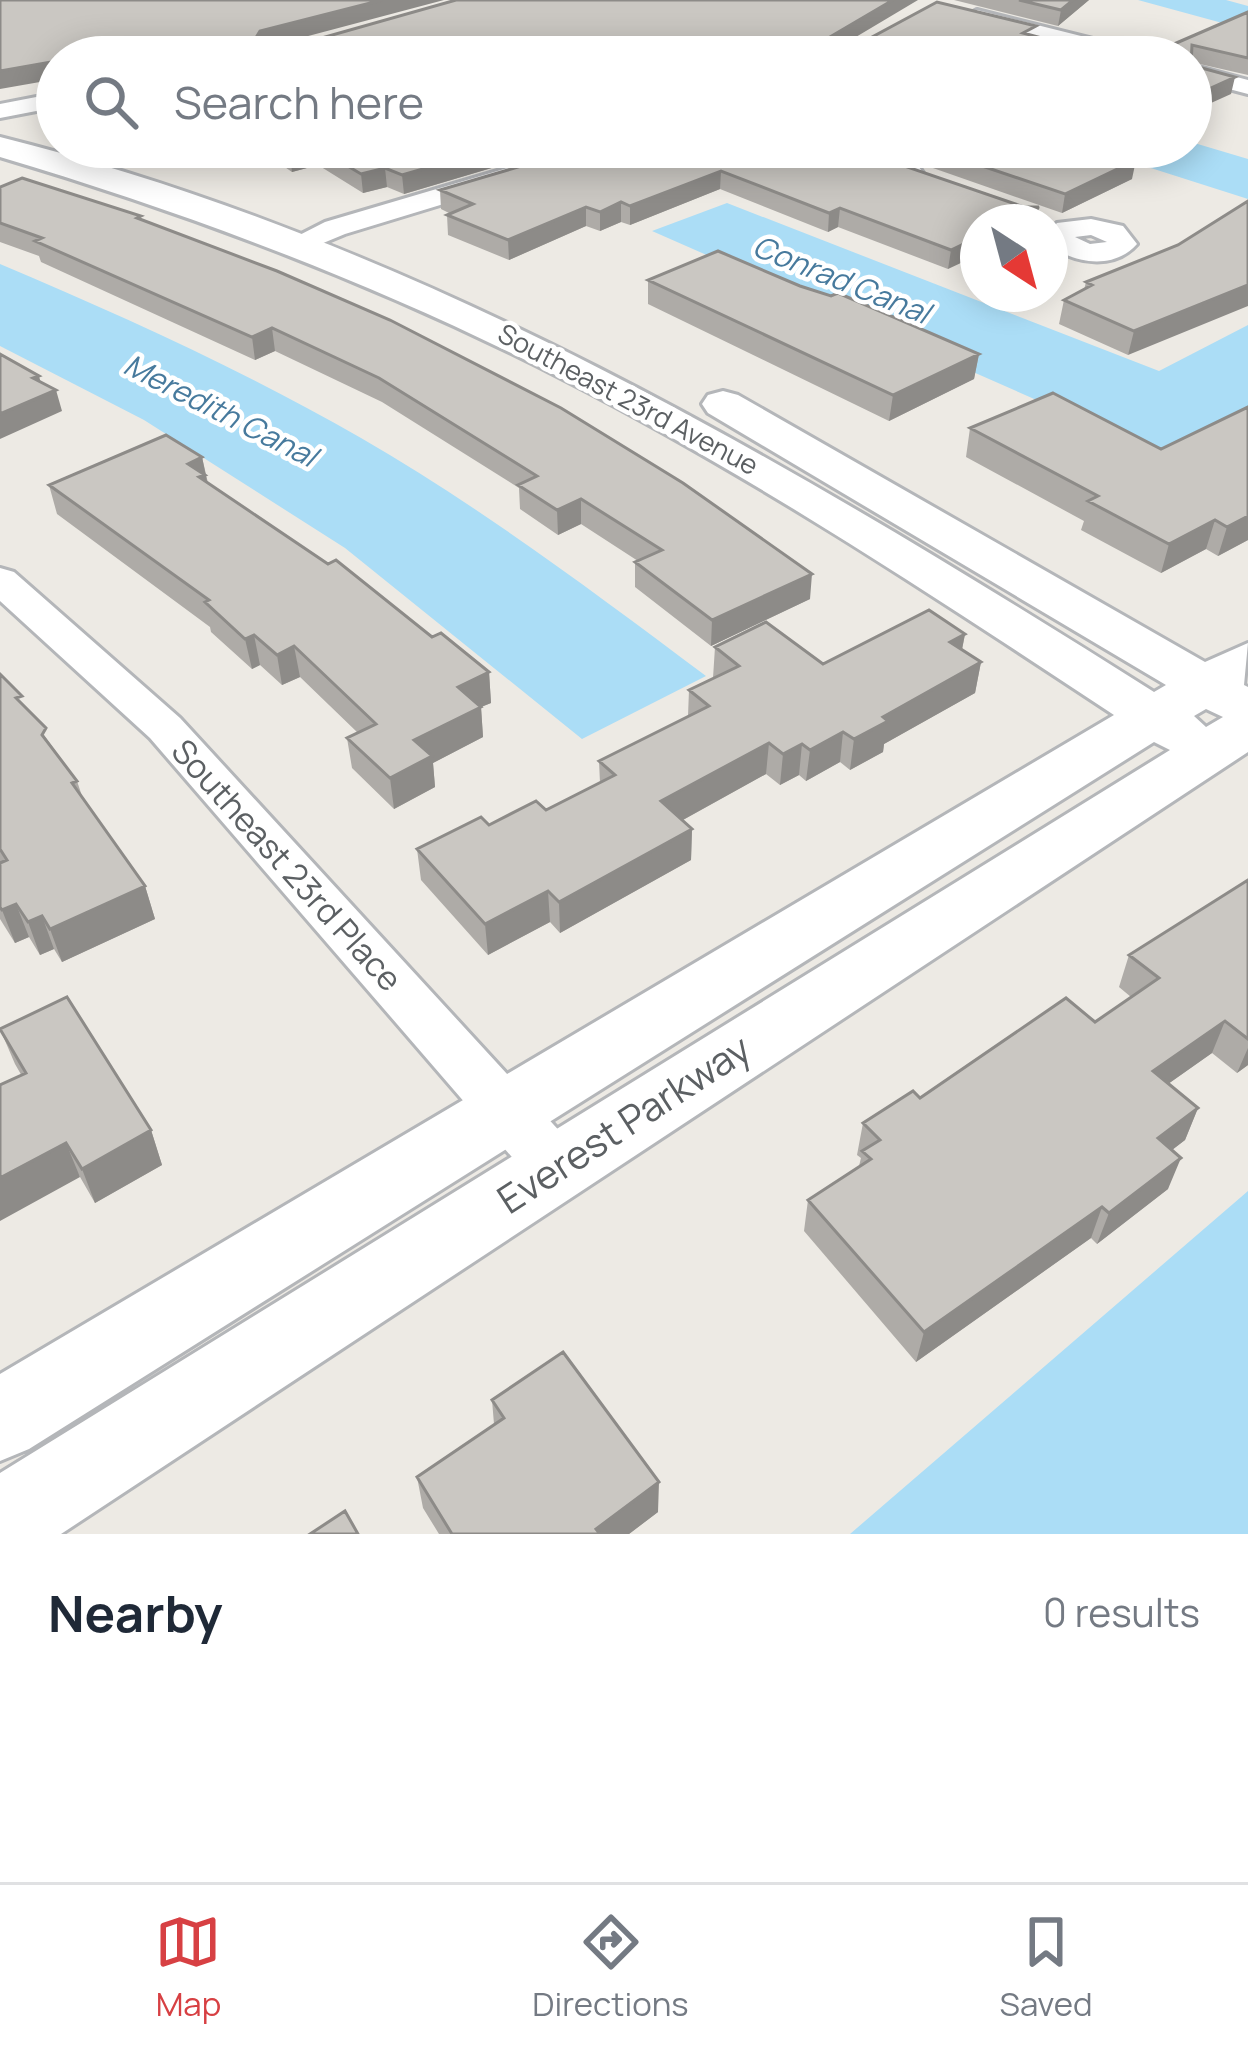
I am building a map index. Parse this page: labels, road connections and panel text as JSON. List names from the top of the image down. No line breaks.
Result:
{"streets":{"street":["Southeast 23rd Avenue","Southeast 23rd Place","Everest Parkway"]},"crossings":[["Southeast 23rd Avenue","Everest Parkway"],["Southeast 23rd Place","Everest Parkway"]],"water":["Conrad Canal","Meredith Canal"],"north":"bottom right","page":{"search":"Search here","heading":["Nearby","0 results"],"nav":["Map","Directions","Saved"]}}
